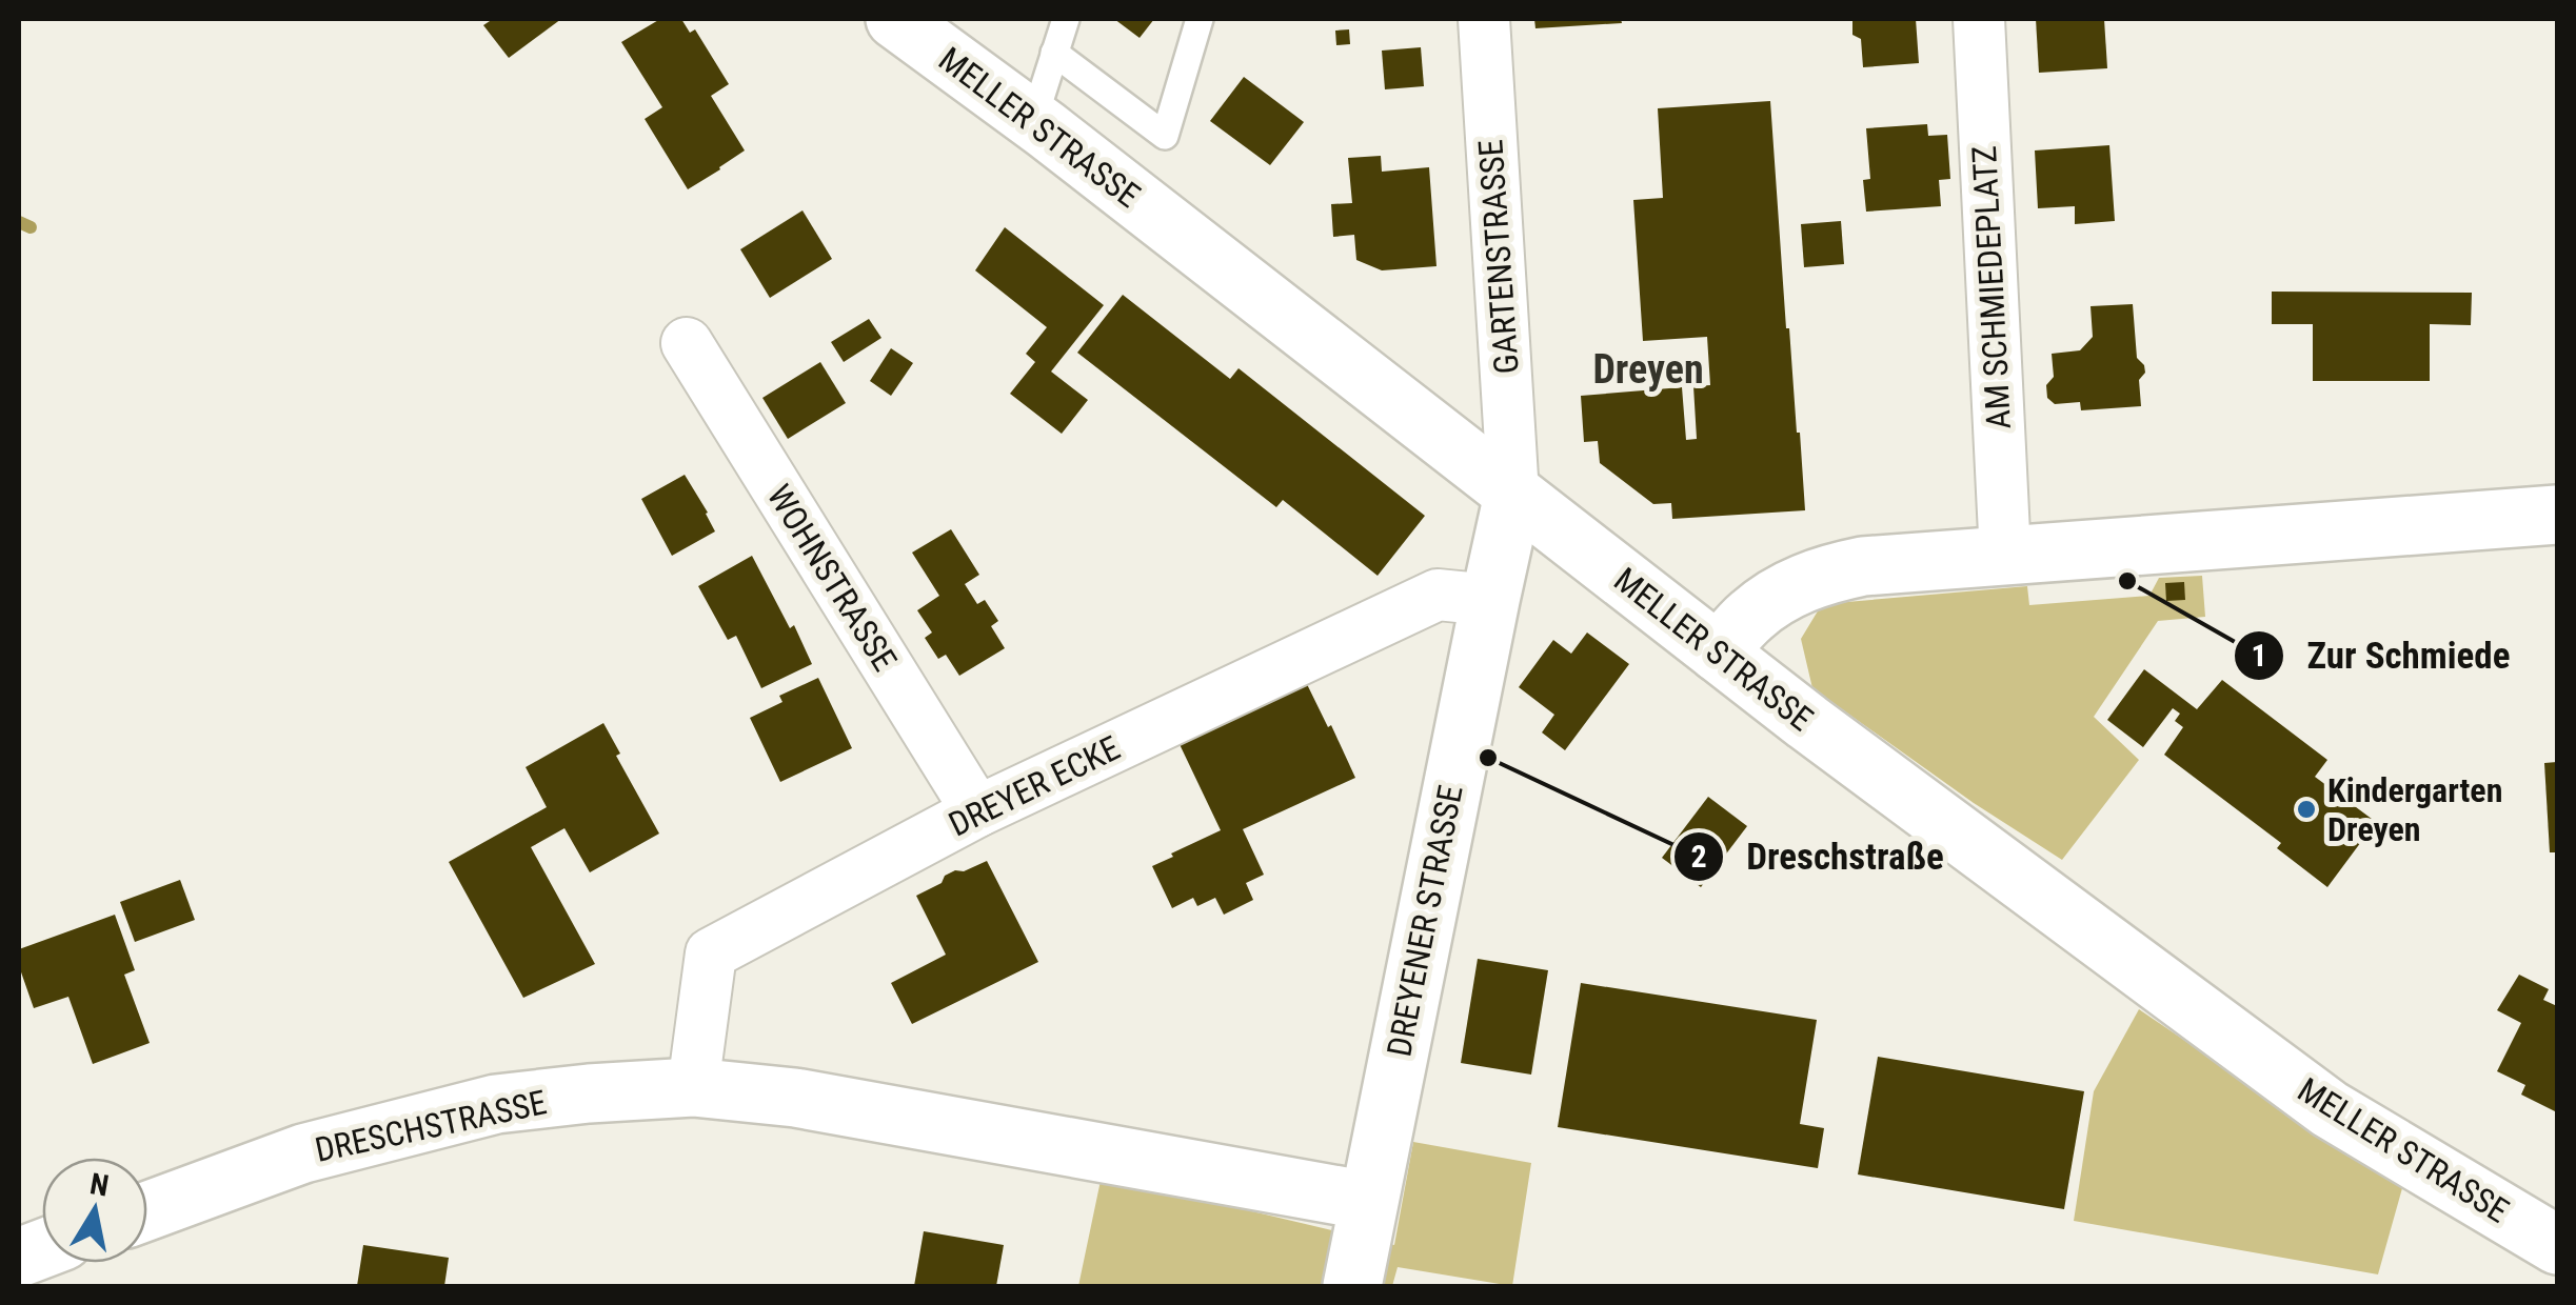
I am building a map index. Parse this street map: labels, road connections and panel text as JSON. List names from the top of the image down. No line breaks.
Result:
{"streets":{"street":["MELLER STRASSE","GARTENSTRASSE","AM SCHMIEDEPLATZ","WOHNSTRASSE","DREYER ECKE","DREYENER STRASSE","DRESCHSTRASSE"]},"crossings":[["MELLER STRASSE","GARTENSTRASSE"],["MELLER STRASSE","DREYENER STRASSE"],["GARTENSTRASSE","DREYENER STRASSE"],["WOHNSTRASSE","DREYER ECKE"],["DREYER ECKE","DREYENER STRASSE"],["DREYER ECKE","DRESCHSTRASSE"],["DREYENER STRASSE","DRESCHSTRASSE"]],"districts":["Dreyen"],"places":["Zur Schmiede","Dreschstraße","Kindergarten Dreyen"],"north":"top"}
